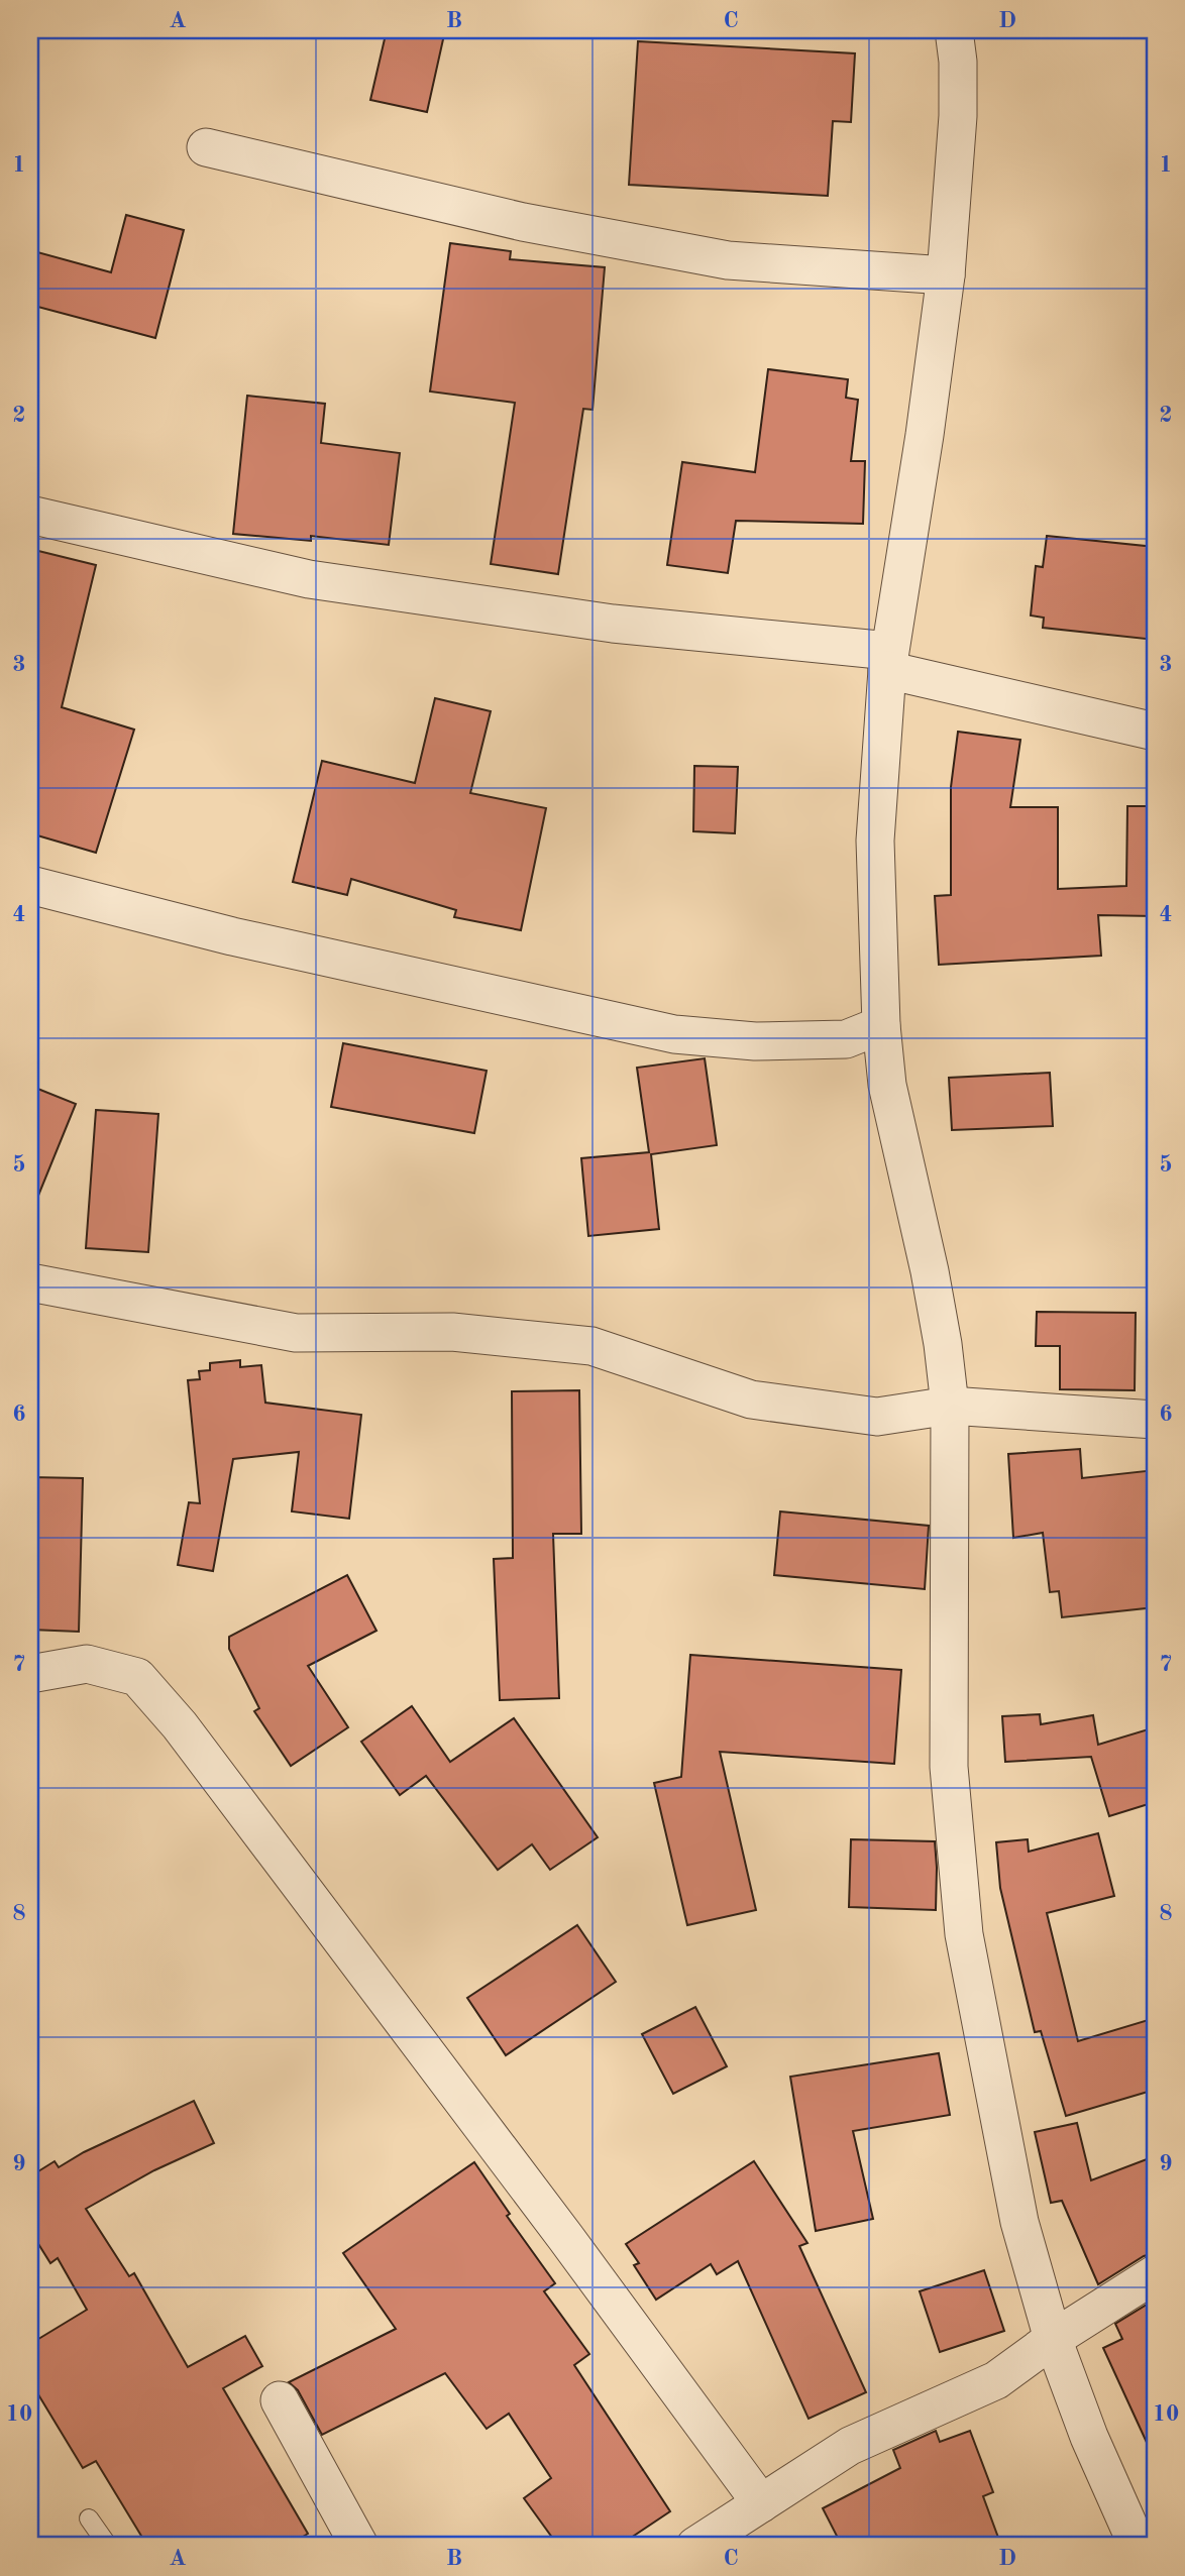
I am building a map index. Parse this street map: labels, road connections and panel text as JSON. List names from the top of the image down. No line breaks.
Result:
{"grid":{"columns":["A","B","C","D"],"rows":["1","2","3","4","5","6","7","8","9","10"]}}
